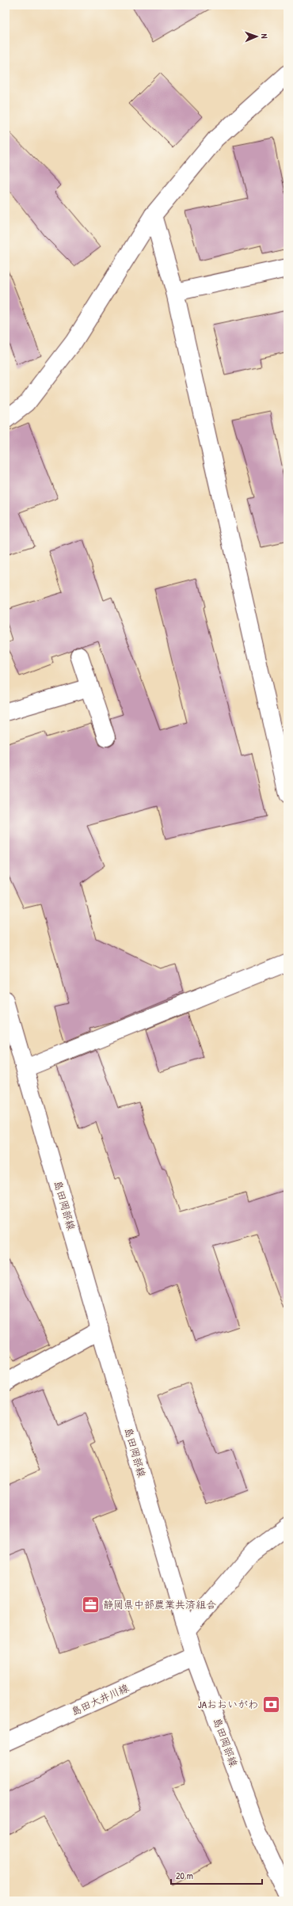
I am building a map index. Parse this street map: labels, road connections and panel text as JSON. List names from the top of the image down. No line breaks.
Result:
{"streets":{"street":["島田岡部線","島田大井川線"]},"crossings":[["島田岡部線","島田大井川線"]],"places":{"office":["静岡県中部農業共済組合"],"bank":["JAおおいがわ"]},"scale_bar":"20 m","north":"right"}
